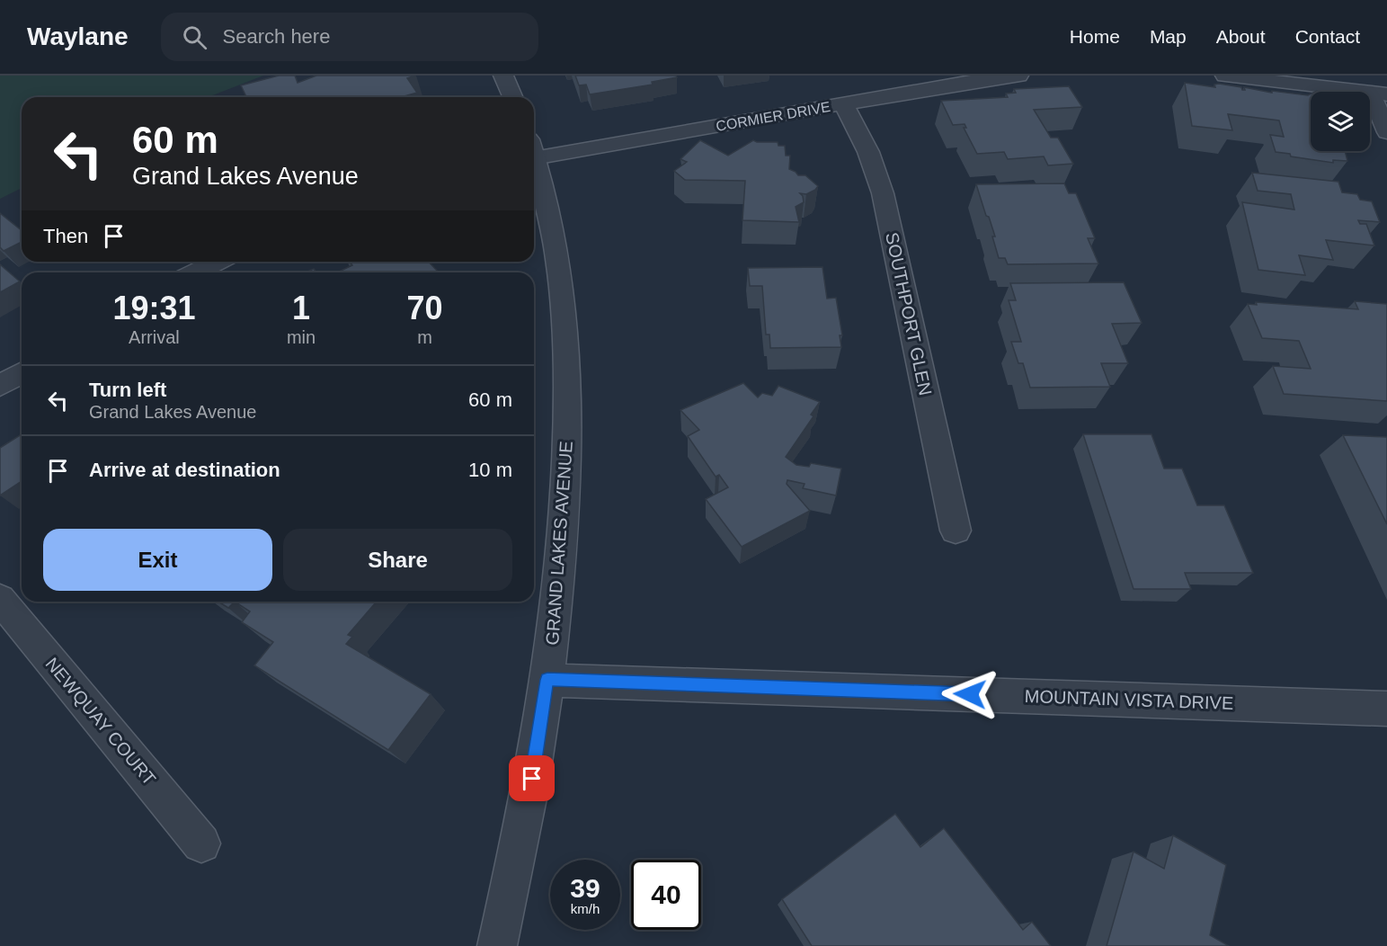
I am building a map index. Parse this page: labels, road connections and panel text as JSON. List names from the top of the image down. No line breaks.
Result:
{"streets":{"street":["CORMIER DRIVE","SOUTHPORT GLEN","GRAND LAKES AVENUE","MOUNTAIN VISTA DRIVE","NEWQUAY COURT"]},"crossings":[["CORMIER DRIVE","SOUTHPORT GLEN"],["GRAND LAKES AVENUE","MOUNTAIN VISTA DRIVE"]],"page":{"header":"Waylane","search":"Search here","nav":["Home","Map","About","Contact"],"turn":["60 m","Grand Lakes Avenue"],"then":"Then","eta":["19:31","Arrival","1","min","70","m"],"list":[{"name":"Turn left","note":"Grand Lakes Avenue","value":"60 m"},{"name":"Arrive at destination","value":"10 m"}],"buttons":["Exit","Share"],"speed":"39 km/h","limit":"40"}}
